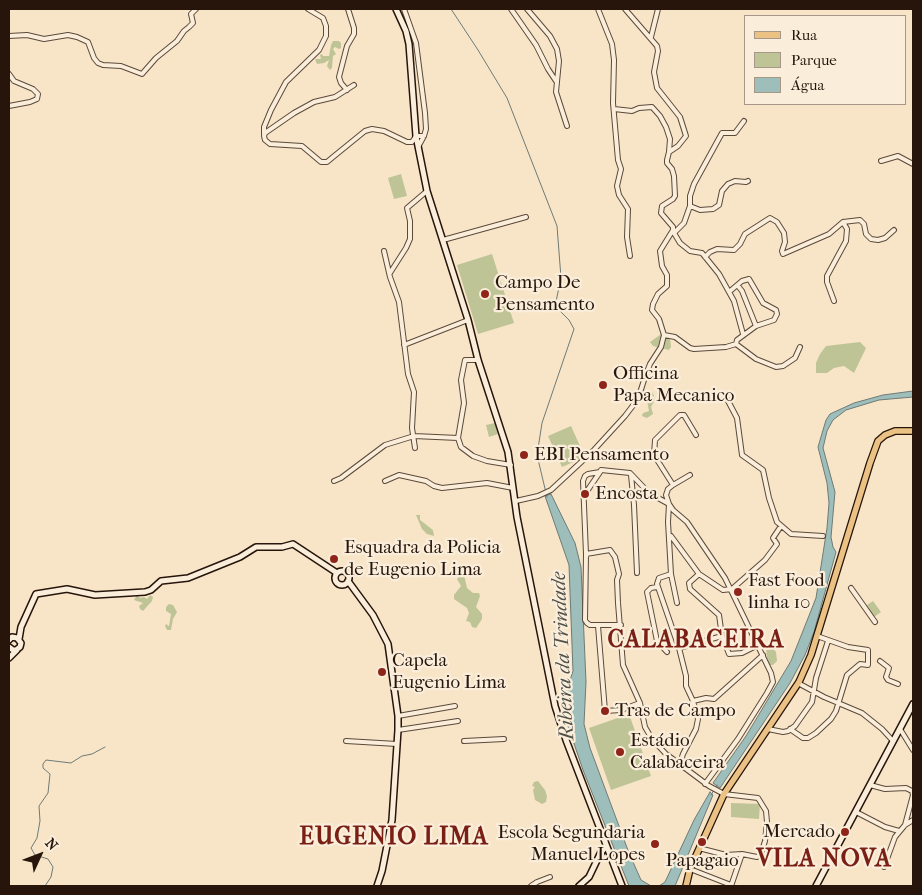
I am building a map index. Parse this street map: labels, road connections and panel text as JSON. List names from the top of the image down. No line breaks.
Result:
{"districts":["CALABACEIRA","EUGENIO LIMA","VILA NOVA"],"water":["Ribeira da Trindade"],"places":["Campo De Pensamento","Officina Papa Mecanico","EBI Pensamento","Encosta","Esquadra da Policia de Eugenio Lima","Fast Food linha 10","Capela Eugenio Lima","Tras de Campo","Estádio Calabaceira","Mercado","Papagaio","Escola Segundaria Manuel Lopes"],"legend":["Rua","Parque","Água"],"north":"top right"}
